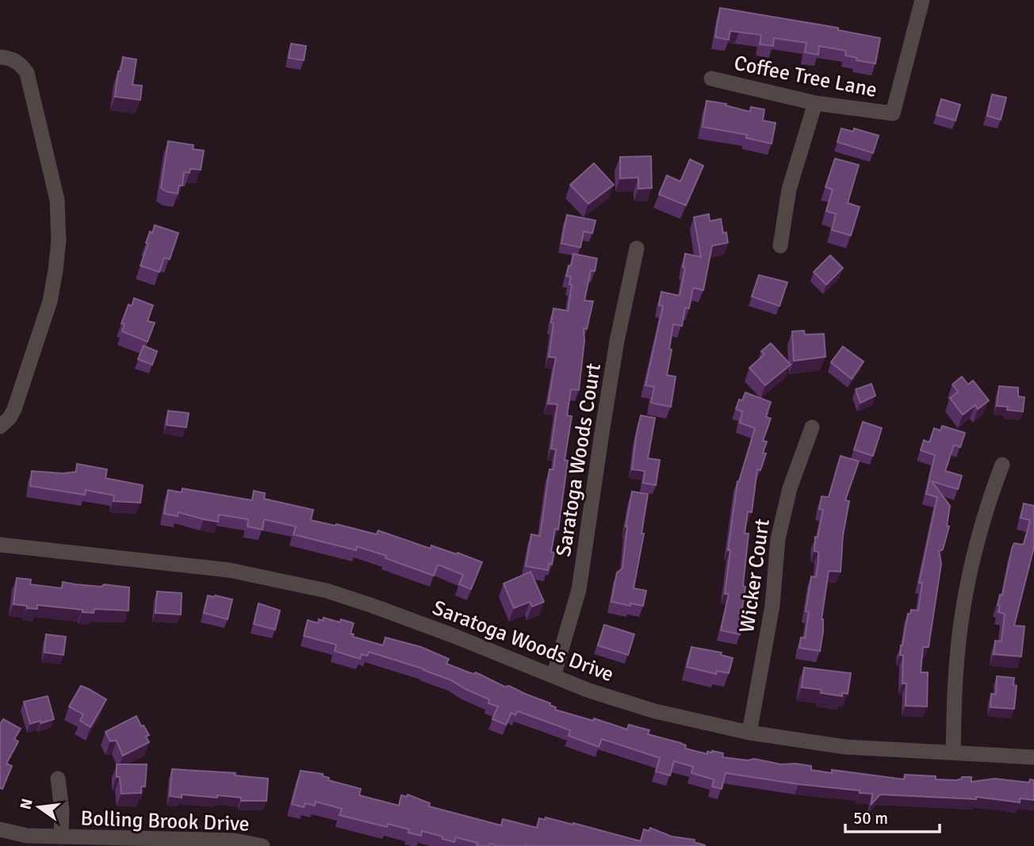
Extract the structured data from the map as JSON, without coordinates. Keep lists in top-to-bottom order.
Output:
{
  "streets": {
    "street": [
      "Coffee Tree Lane",
      "Saratoga Woods Court",
      "Wicker Court",
      "Saratoga Woods Drive",
      "Bolling Brook Drive"
    ]
  },
  "crossings": [
    ["Saratoga Woods Court", "Saratoga Woods Drive"],
    ["Wicker Court", "Saratoga Woods Drive"]
  ],
  "scale_bar": "50 m",
  "north": "left"
}
